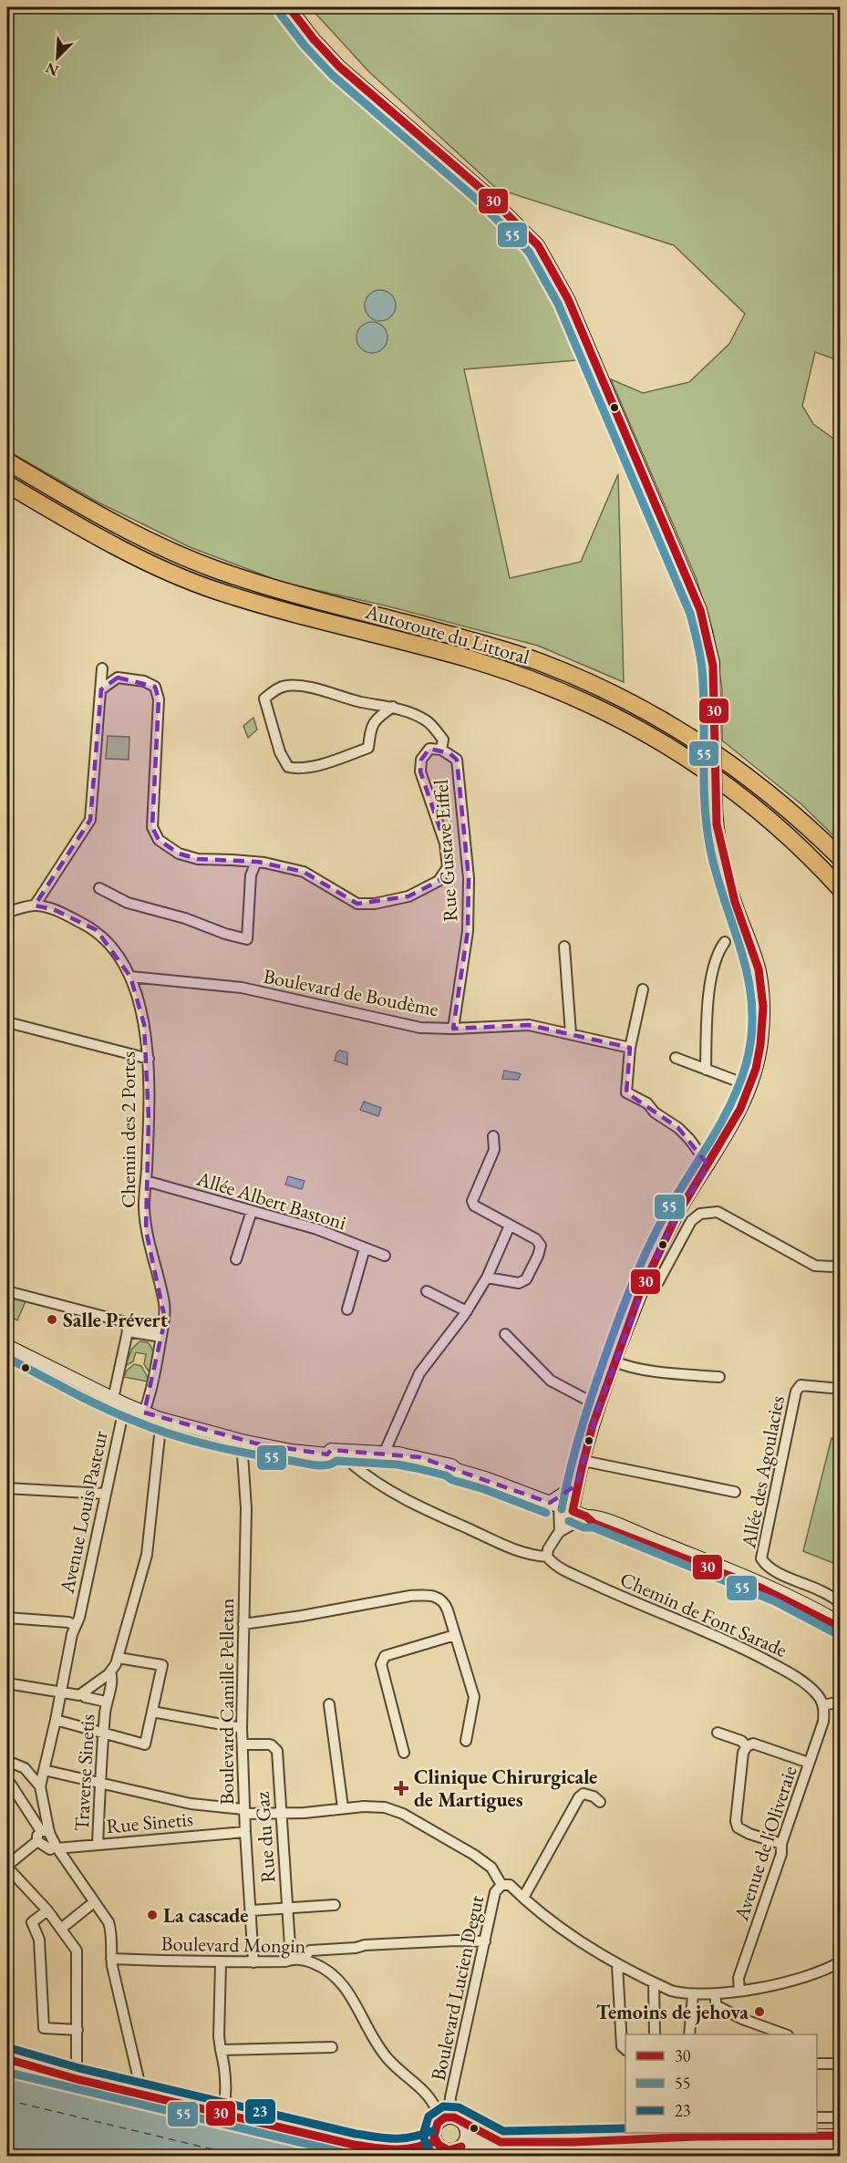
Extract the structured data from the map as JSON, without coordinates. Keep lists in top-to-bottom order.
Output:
{
  "streets": {
    "highway": ["Autoroute du Littoral"],
    "street": [
      "Rue Gustave Eiffel",
      "Boulevard de Boudème",
      "Chemin des 2 Portes",
      "Allée Albert Bastoni",
      "Allée des Agoulacies",
      "Avenue Louis Pasteur",
      "Chemin de Font Sarade",
      "Boulevard Camille Pelletan",
      "Traverse Sinetis",
      "Rue Sinetis",
      "Rue du Gaz",
      "Avenue de l'Oliveraie",
      "Boulevard Mongin",
      "Boulevard Lucien Degut"
    ]
  },
  "crossings": [
    ["Rue Gustave Eiffel", "Boulevard de Boudème"],
    ["Boulevard de Boudème", "Chemin des 2 Portes"],
    ["Chemin des 2 Portes", "Allée Albert Bastoni"],
    ["Chemin de Font Sarade", "Avenue de l'Oliveraie"],
    ["Boulevard Camille Pelletan", "Rue Sinetis"],
    ["Boulevard Camille Pelletan", "Rue du Gaz"],
    ["Boulevard Camille Pelletan", "Boulevard Mongin"],
    ["Traverse Sinetis", "Rue Sinetis"],
    ["Rue du Gaz", "Boulevard Mongin"],
    ["Boulevard Mongin", "Boulevard Lucien Degut"]
  ],
  "places": {
    "other": ["Salle Prévert", "La cascade", "Temoins de jehova"],
    "health": ["Clinique Chirurgicale de Martigues"]
  },
  "lines": ["transit line 30", "transit line 55", "transit line 23"],
  "legend": ["30", "55", "23"],
  "north": "bottom left"
}
